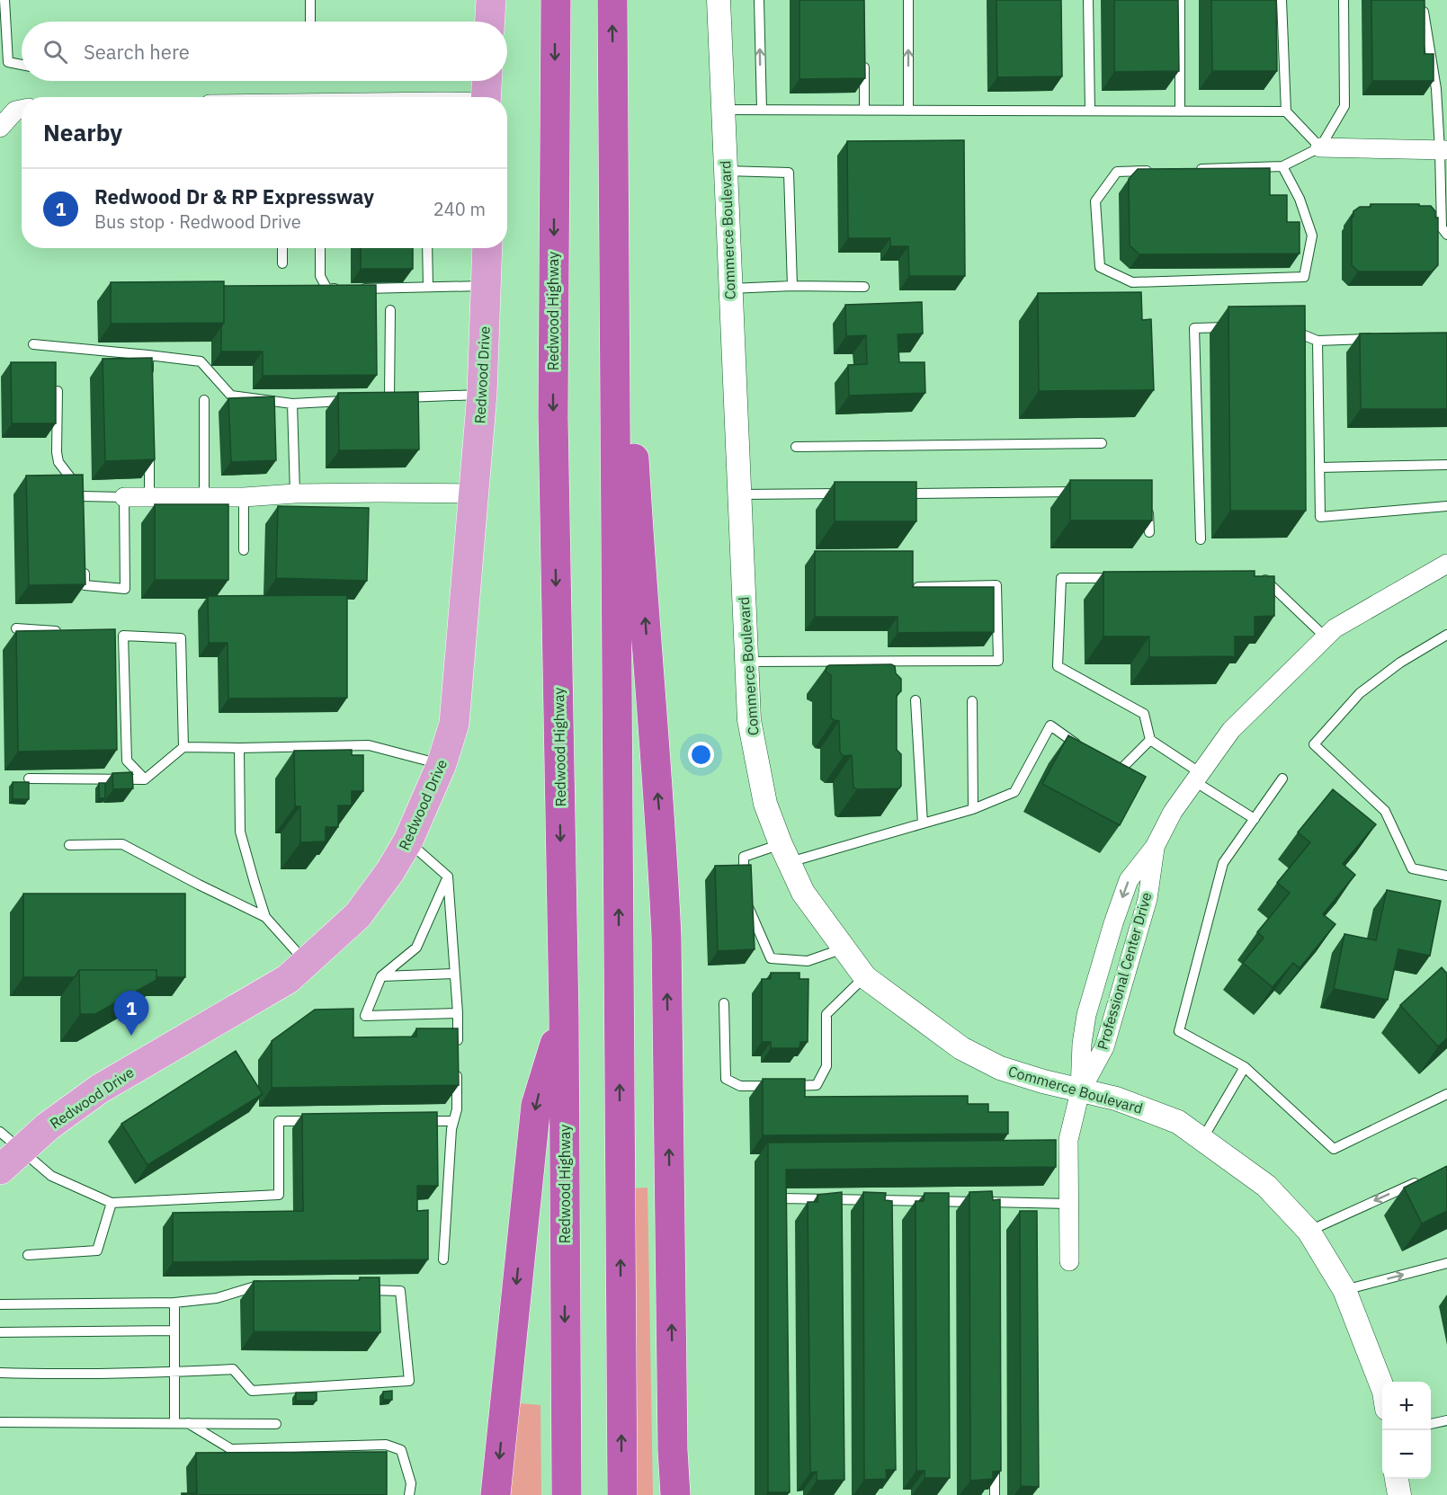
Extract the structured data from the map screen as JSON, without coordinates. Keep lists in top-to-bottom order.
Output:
{
  "streets": {
    "highway": ["Redwood Highway"],
    "main road": ["Redwood Drive"],
    "street": ["Commerce Boulevard", "Professional Center Drive"]
  },
  "crossings": [
    ["Commerce Boulevard", "Professional Center Drive"]
  ],
  "page": {
    "search": "Search here",
    "heading": "Nearby",
    "list": [
      {
        "mark": "1",
        "name": "Redwood Dr & RP Expressway",
        "note": "Bus stop · Redwood Drive",
        "value": "240 m"
      }
    ],
    "pins": "1",
    "map_buttons": ["+", "−"]
  }
}
